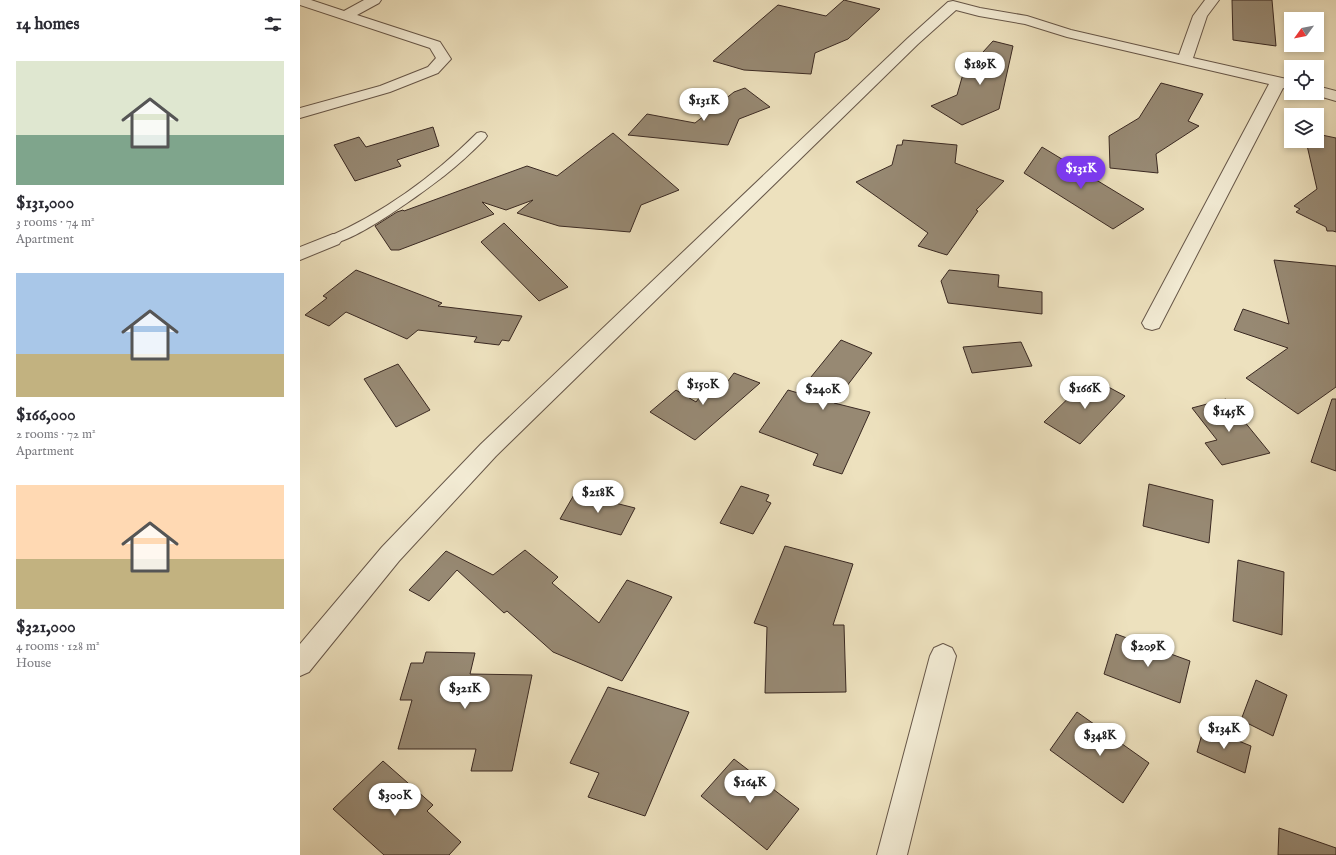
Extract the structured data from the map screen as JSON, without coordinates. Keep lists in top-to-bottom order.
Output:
{
  "north": "bottom left",
  "page": {
    "heading": "14 homes",
    "list": [
      {
        "name": "$131,000",
        "note": "3 rooms · 74 m² · Apartment"
      },
      {
        "name": "$166,000",
        "note": "2 rooms · 72 m² · Apartment"
      },
      {
        "name": "$321,000",
        "note": "4 rooms · 128 m² · House"
      }
    ],
    "price": [
      "$189K",
      "$131K",
      "$131K",
      "$150K",
      "$166K",
      "$240K",
      "$145K",
      "$218K",
      "$209K",
      "$321K",
      "$134K",
      "$348K",
      "$164K",
      "$300K"
    ]
  }
}
